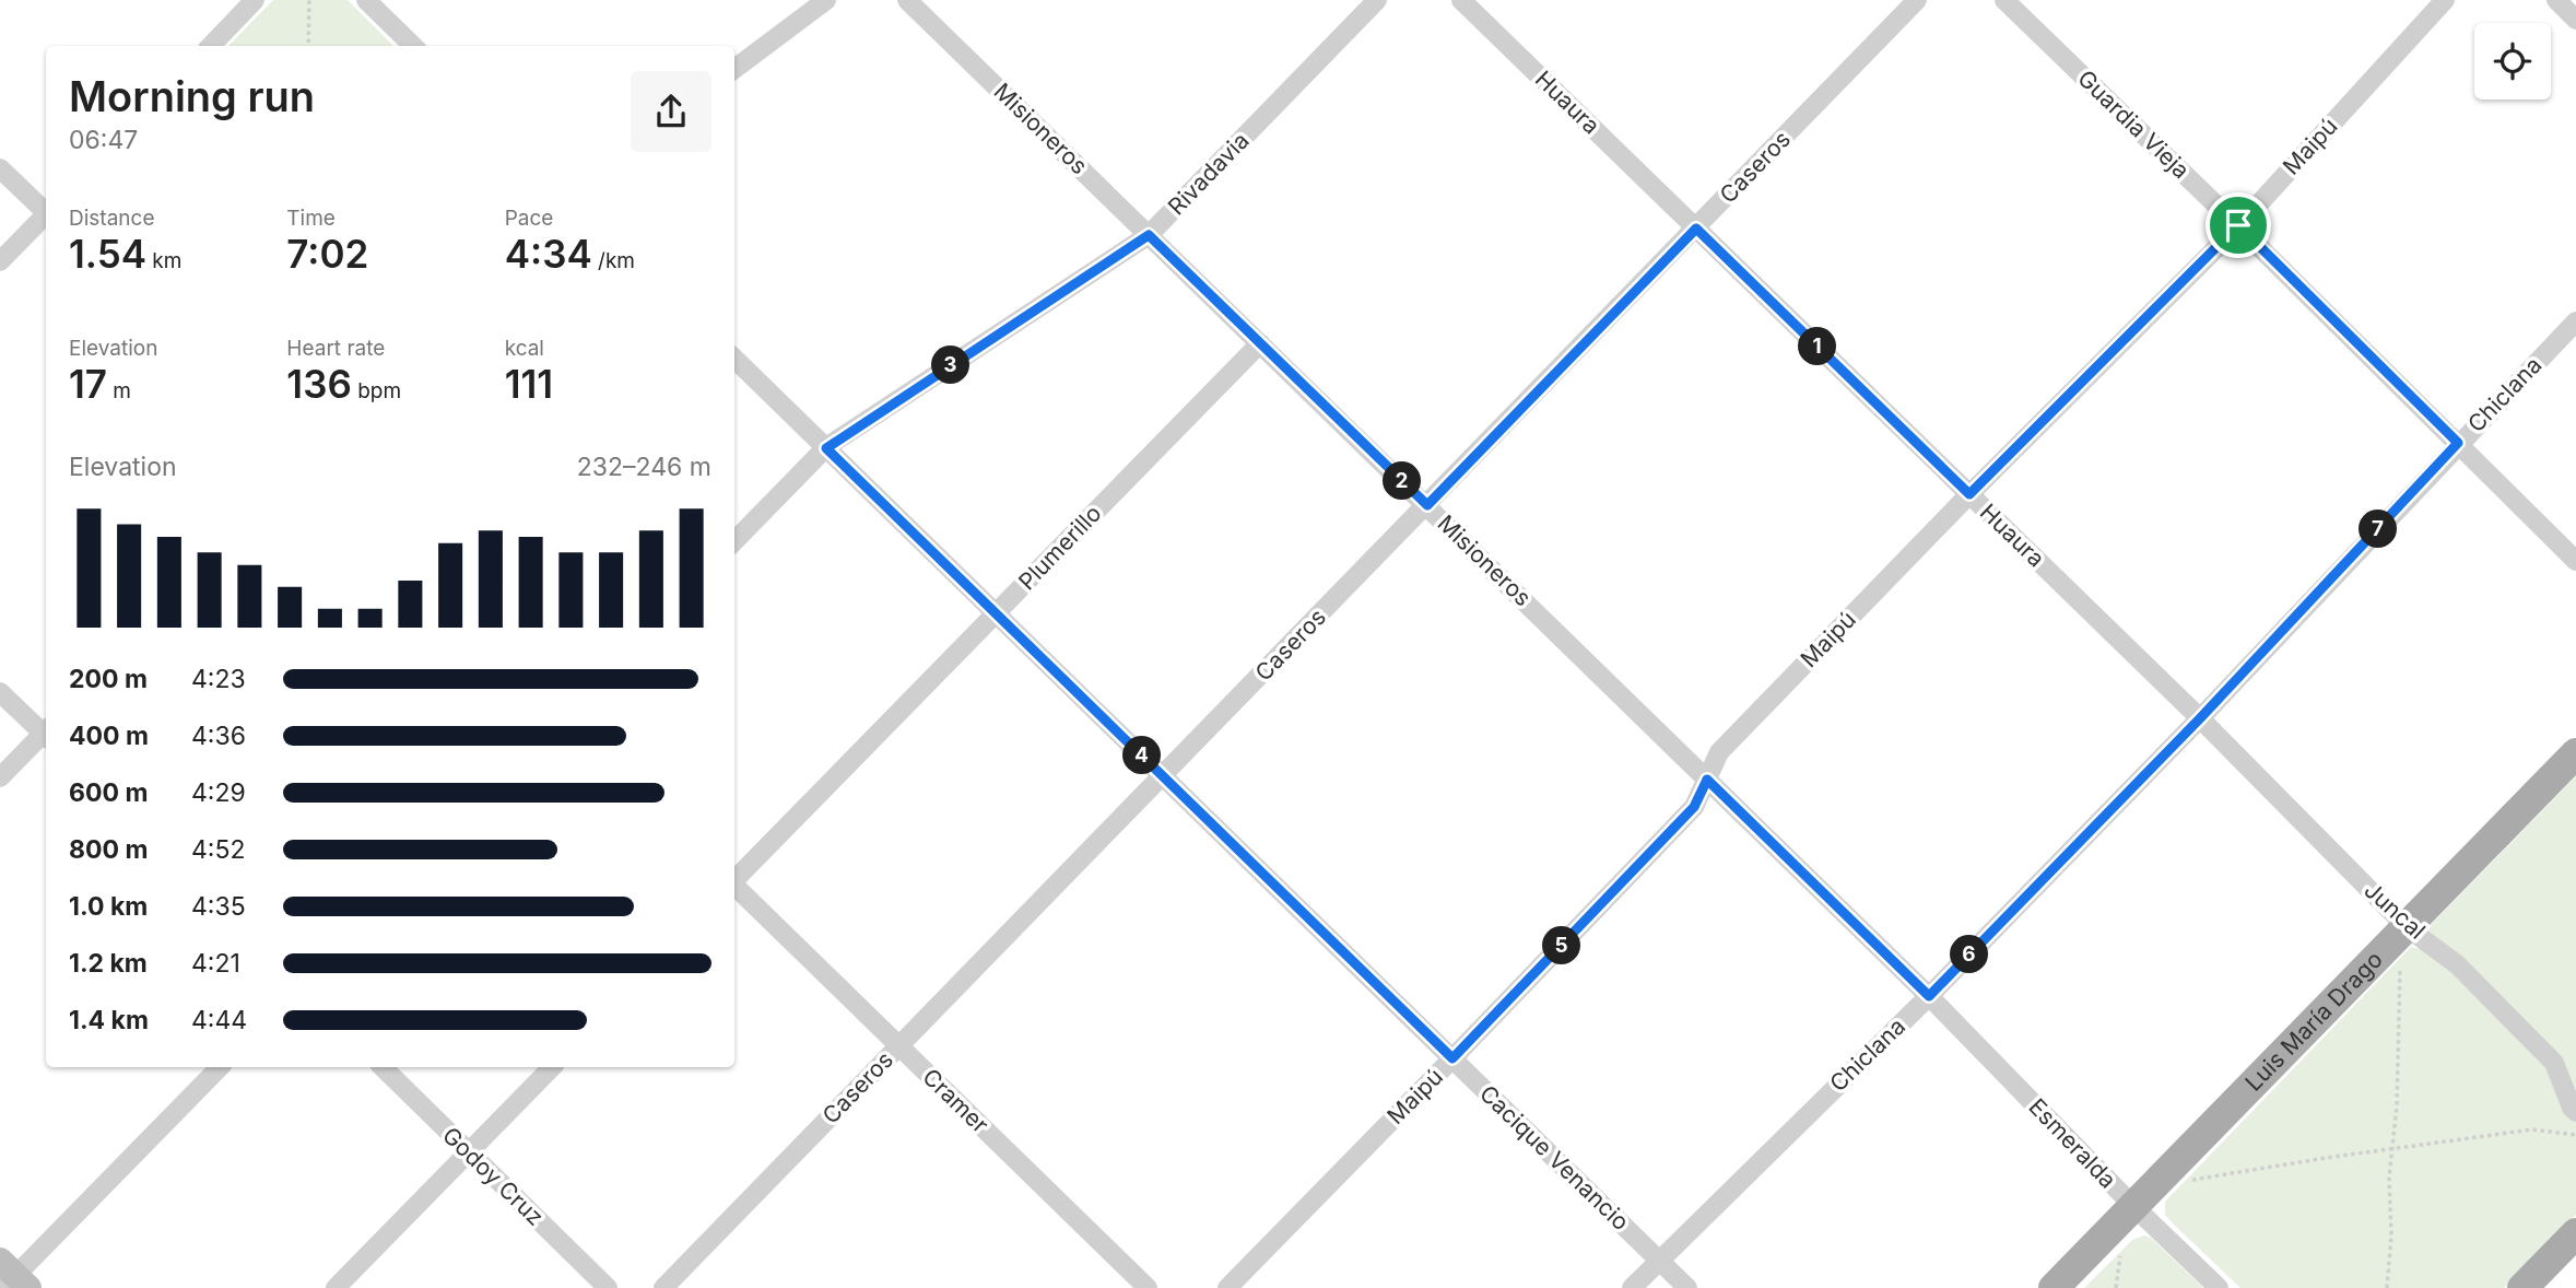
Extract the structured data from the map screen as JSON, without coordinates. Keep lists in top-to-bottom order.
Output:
{
  "streets": {
    "main road": ["Luis María Drago"],
    "street": [
      "Huaura",
      "Guardia Vieja",
      "Misioneros",
      "Maipú",
      "Caseros",
      "Rivadavia",
      "Chiclana",
      "Plumerillo",
      "Juncal",
      "Cramer",
      "Esmeralda",
      "Cacique Venancio",
      "Godoy Cruz"
    ]
  },
  "crossings": [
    ["Huaura", "Maipú"],
    ["Huaura", "Caseros"],
    ["Huaura", "Chiclana"],
    ["Huaura", "Juncal"],
    ["Guardia Vieja", "Maipú"],
    ["Guardia Vieja", "Chiclana"],
    ["Misioneros", "Maipú"],
    ["Misioneros", "Caseros"],
    ["Misioneros", "Rivadavia"],
    ["Misioneros", "Chiclana"],
    ["Misioneros", "Plumerillo"],
    ["Misioneros", "Esmeralda"],
    ["Maipú", "Cacique Venancio"],
    ["Caseros", "Cramer"],
    ["Caseros", "Cacique Venancio"],
    ["Rivadavia", "Cacique Venancio"],
    ["Chiclana", "Juncal"],
    ["Chiclana", "Esmeralda"],
    ["Chiclana", "Cacique Venancio"],
    ["Plumerillo", "Cacique Venancio"],
    ["Juncal", "Luis María Drago"],
    ["Luis María Drago", "Esmeralda"]
  ],
  "page": {
    "heading": ["Morning run", "06:47"],
    "stats": [
      ["Distance", "1.54 km"],
      ["Time", "7:02"],
      ["Pace", "4:34 /km"],
      ["Elevation", "17 m"],
      ["Heart rate", "136 bpm"],
      ["kcal", "111"]
    ],
    "pins": [
      "1",
      "3",
      "2",
      "7",
      "4",
      "5",
      "6"
    ],
    "chart": ["Elevation", "232–246 m"],
    "list": [
      {
        "name": "200 m",
        "note": "4:23"
      },
      {
        "name": "400 m",
        "note": "4:36"
      },
      {
        "name": "600 m",
        "note": "4:29"
      },
      {
        "name": "800 m",
        "note": "4:52"
      },
      {
        "name": "1.0 km",
        "note": "4:35"
      },
      {
        "name": "1.2 km",
        "note": "4:21"
      },
      {
        "name": "1.4 km",
        "note": "4:44"
      }
    ]
  }
}
